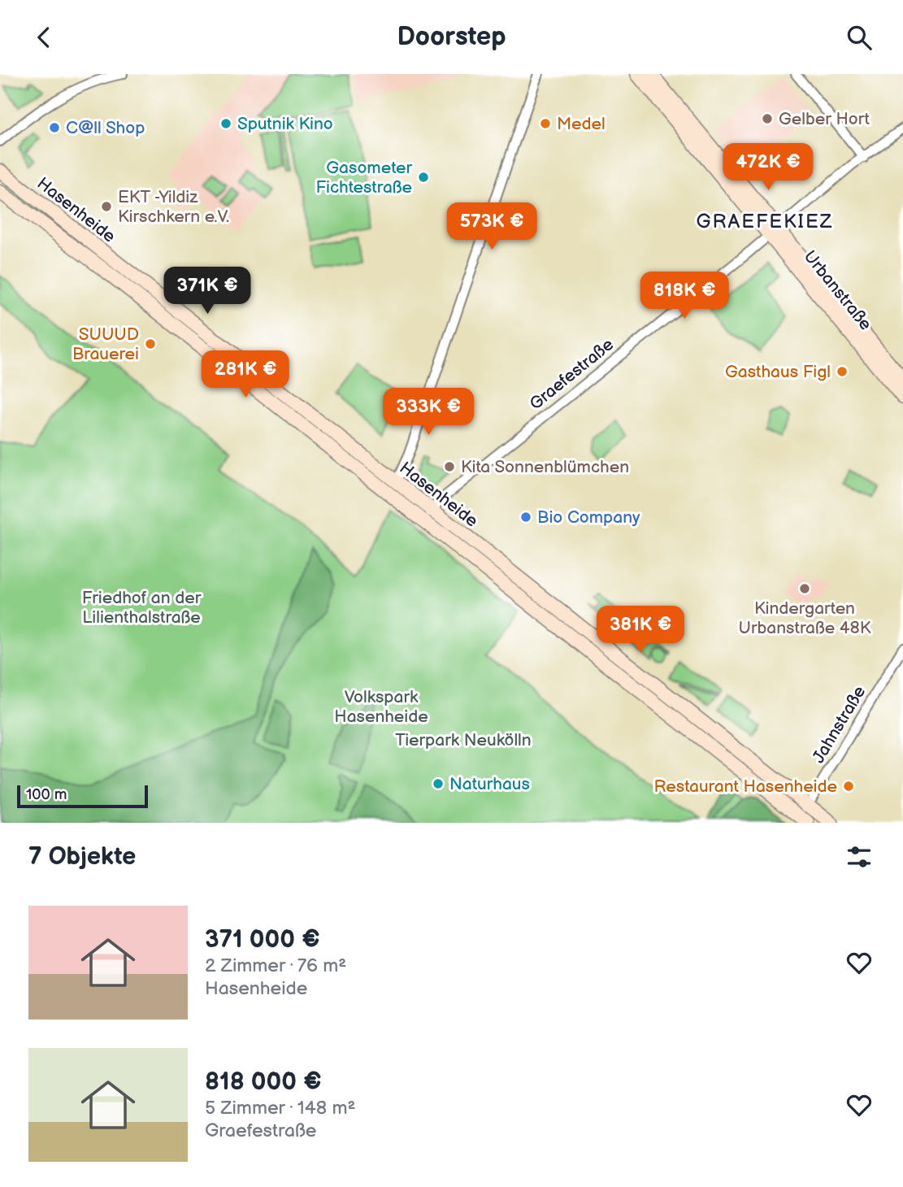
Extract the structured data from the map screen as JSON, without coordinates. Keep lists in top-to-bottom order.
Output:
{
  "streets": {
    "main road": ["Hasenheide", "Urbanstraße"],
    "street": ["Graefestraße", "Jahnstraße"]
  },
  "crossings": [
    ["Hasenheide", "Graefestraße"],
    ["Hasenheide", "Jahnstraße"],
    ["Urbanstraße", "Graefestraße"]
  ],
  "districts": ["GRAEFEKIEZ"],
  "parks": ["Friedhof an der Lilienthalstraße", "Volkspark Hasenheide", "Tierpark Neukölln"],
  "places": [
    "Gelber Hort",
    "Sputnik Kino",
    "Medel",
    "C@ll Shop",
    "Gasometer Fichtestraße",
    "EKT -Yildiz Kirschkern e.V.",
    "SUUUD Brauerei",
    "Gasthaus Figl",
    "Kita Sonnenblümchen",
    "Bio Company",
    "Kindergarten Urbanstraße 48K",
    "Naturhaus",
    "Restaurant Hasenheide"
  ],
  "scale_bar": "100 m",
  "page": {
    "header": "Doorstep",
    "price": [
      "472K €",
      "573K €",
      "371K €",
      "818K €",
      "281K €",
      "333K €",
      "381K €"
    ],
    "scale": "100 m",
    "heading": "7 Objekte",
    "list": [
      {
        "name": "371 000 €",
        "note": "2 Zimmer · 76 m² · Hasenheide"
      },
      {
        "name": "818 000 €",
        "note": "5 Zimmer · 148 m² · Graefestraße"
      }
    ]
  }
}
